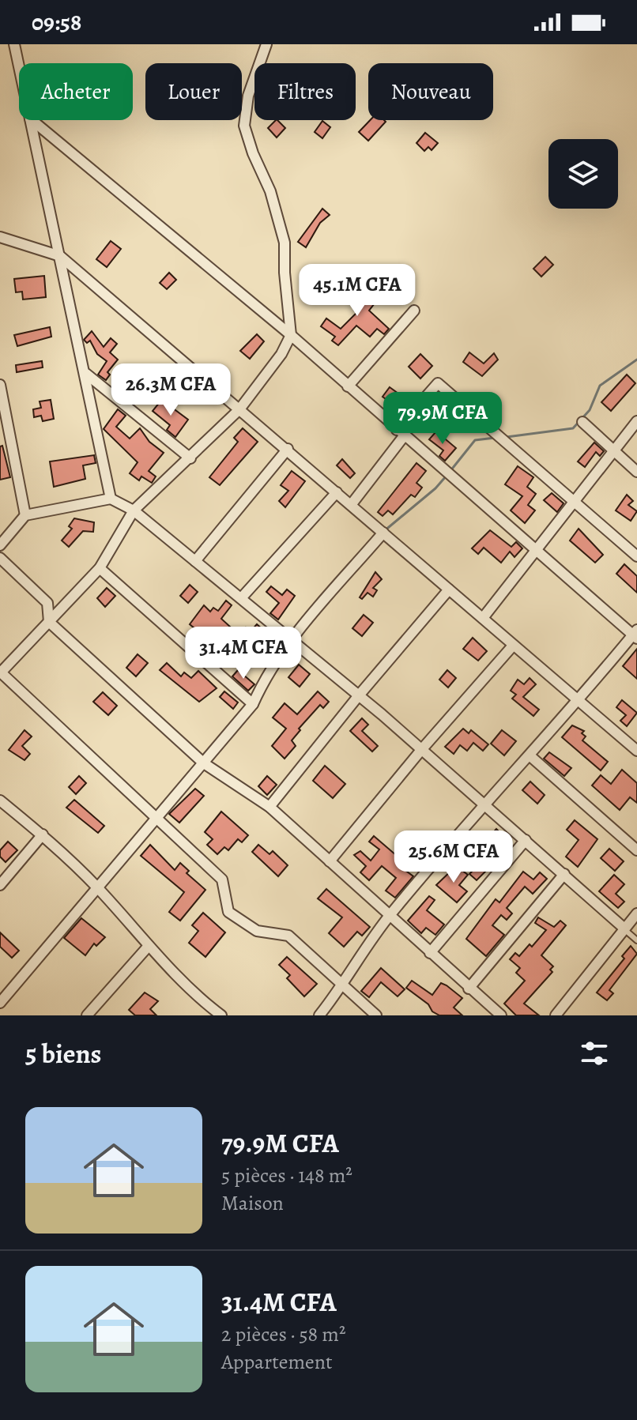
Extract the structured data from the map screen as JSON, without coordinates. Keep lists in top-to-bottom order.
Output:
{
  "page": {
    "status": "09:58",
    "chip": [
      "Acheter",
      "Louer",
      "Filtres",
      "Nouveau"
    ],
    "price": [
      "45.1M CFA",
      "26.3M CFA",
      "79.9M CFA",
      "31.4M CFA",
      "25.6M CFA"
    ],
    "heading": "5 biens",
    "list": [
      {
        "name": "79.9M CFA",
        "note": "5 pièces · 148 m² · Maison"
      },
      {
        "name": "31.4M CFA",
        "note": "2 pièces · 58 m² · Appartement"
      }
    ]
  }
}
